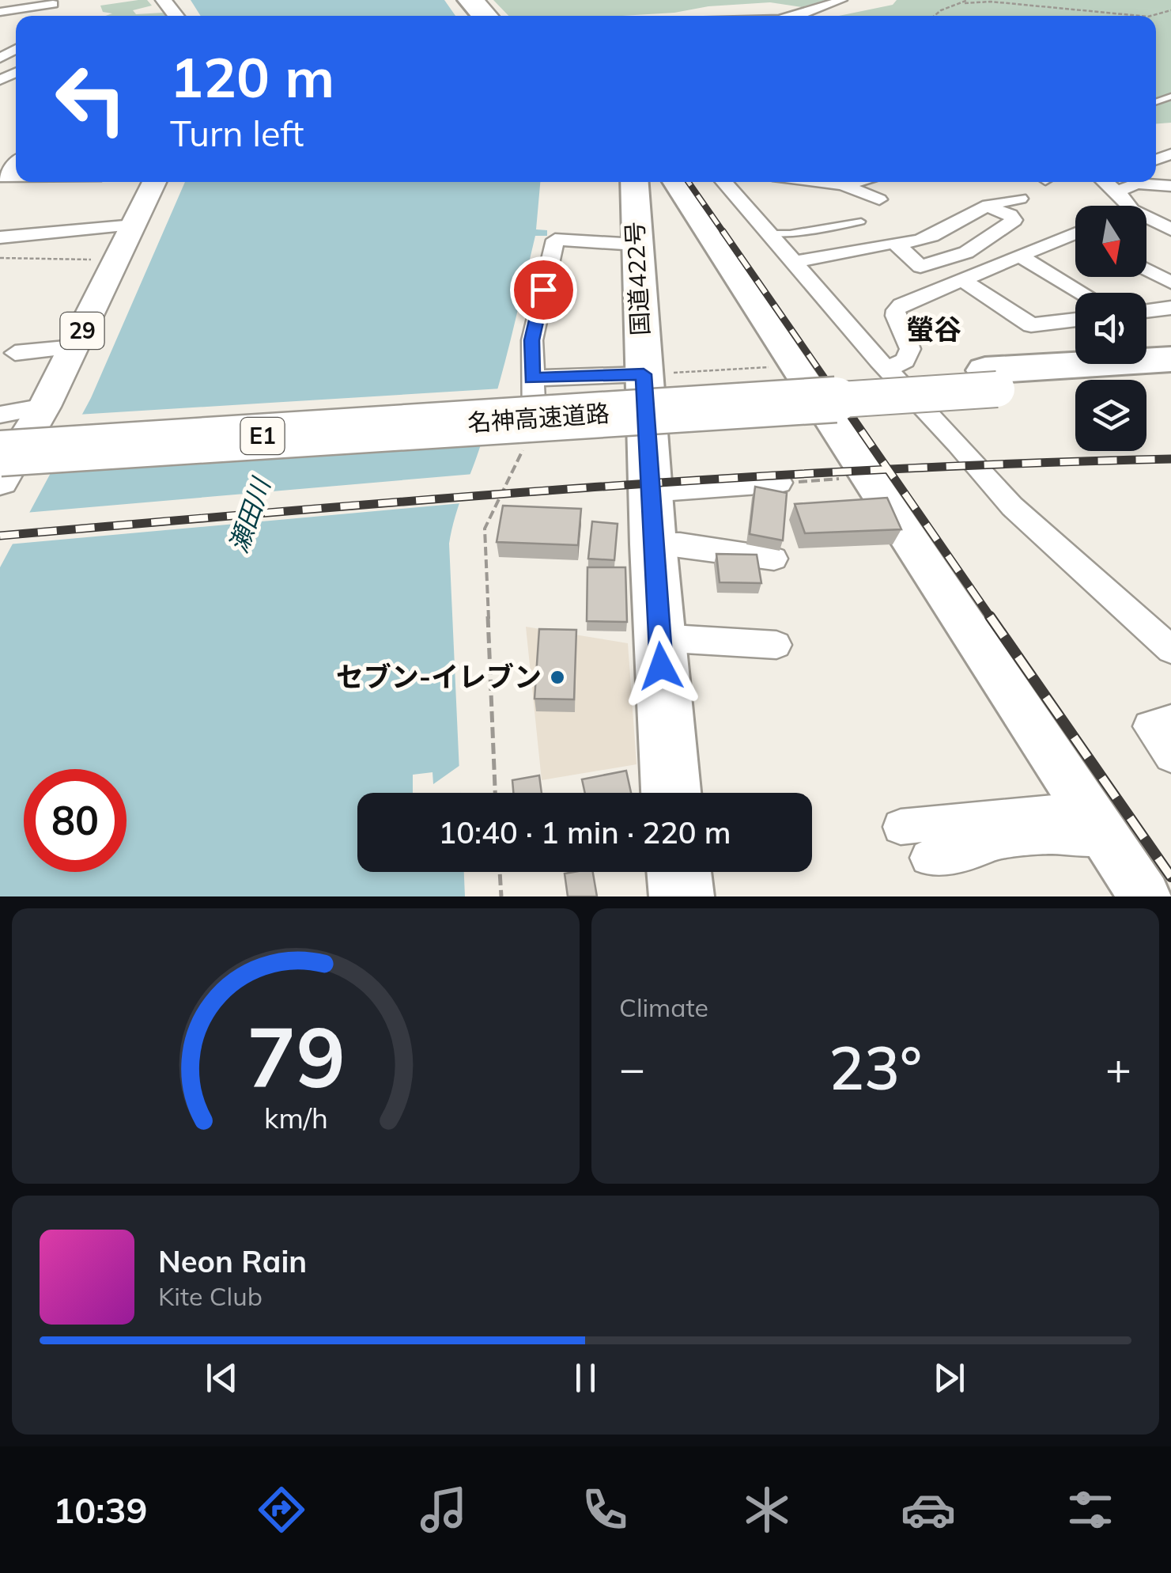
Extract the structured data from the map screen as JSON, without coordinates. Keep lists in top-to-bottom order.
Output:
{
  "streets": {
    "highway": ["国道422号", "名神高速道路", "E1"],
    "main road": ["29"]
  },
  "crossings": [
    ["29", "名神高速道路"]
  ],
  "districts": ["螢谷"],
  "water": ["瀬田川"],
  "places": ["セブン-イレブン"],
  "north": "bottom",
  "page": {
    "turn": ["120 m", "Turn left"],
    "limit": "80",
    "trip": "10:40 · 1 min · 220 m",
    "tile": "Climate",
    "heat": ["−", "23°", "+"],
    "song": ["Neon Rain", "Kite Club"],
    "tabs": "10:39",
    "gauge": ["79", "km/h"]
  }
}
